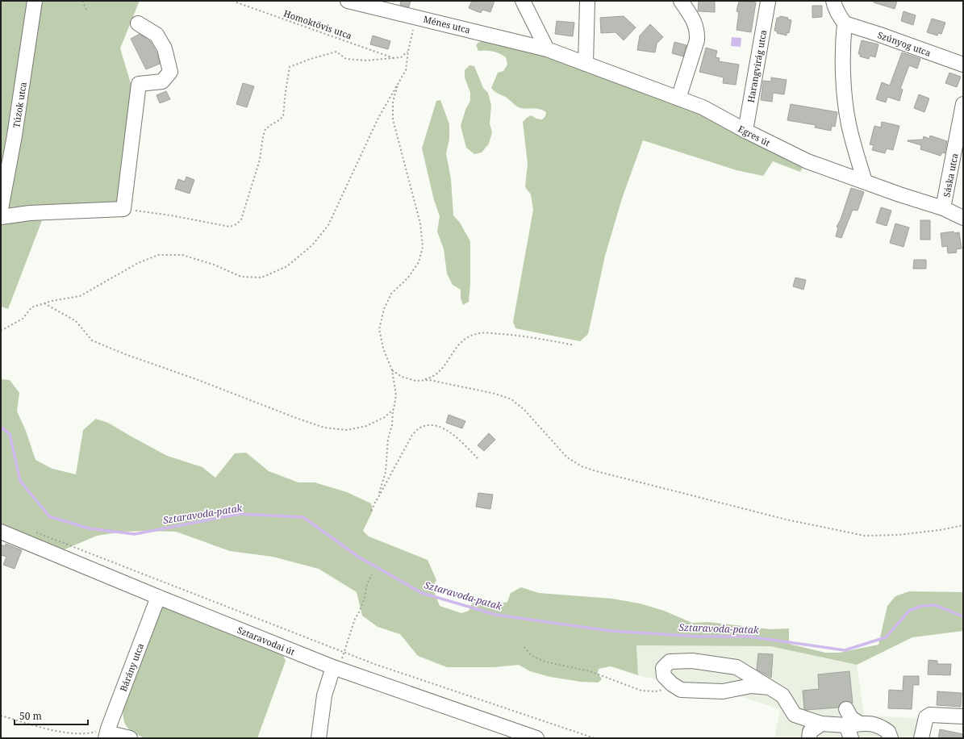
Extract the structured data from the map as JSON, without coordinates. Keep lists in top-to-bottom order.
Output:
{
  "streets": {
    "street": [
      "Ménes utca",
      "Szúnyog utca",
      "Harangvirág utca",
      "Túzok utca",
      "Egres út",
      "Sáska utca",
      "Sztaravodai út",
      "Bárány utca"
    ],
    "path": ["Homoktövis utca"]
  },
  "crossings": [
    ["Ménes utca", "Egres út"],
    ["Harangvirág utca", "Egres út"],
    ["Egres út", "Sáska utca"],
    ["Sztaravodai út", "Bárány utca"]
  ],
  "water": ["Sztaravoda-patak"],
  "scale_bar": "50 m"
}
